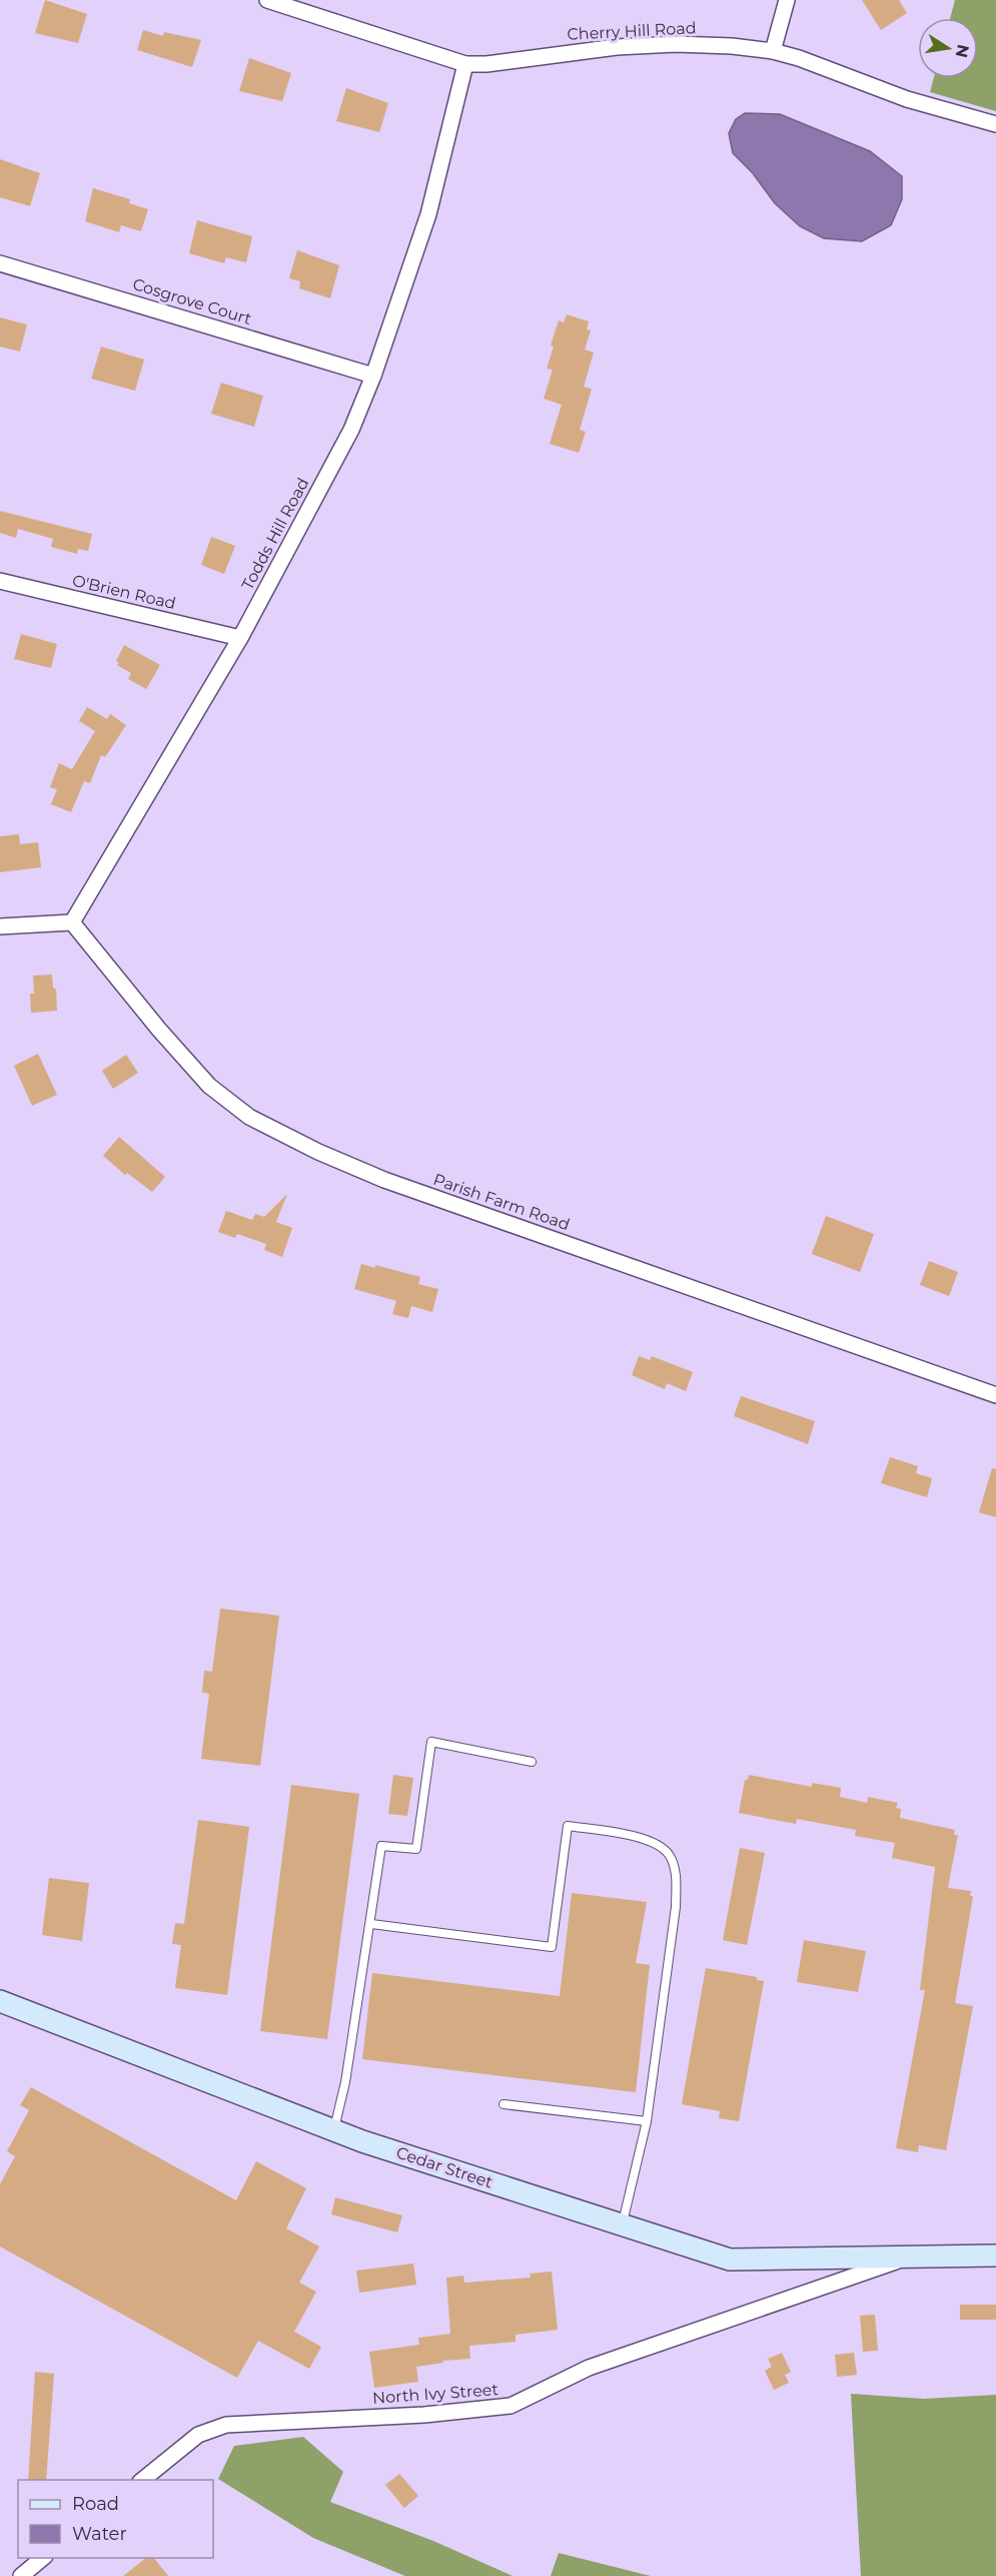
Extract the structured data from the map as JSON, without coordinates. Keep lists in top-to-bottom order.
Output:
{
  "streets": {
    "main road": ["Cedar Street"],
    "street": [
      "Cherry Hill Road",
      "Cosgrove Court",
      "Todds Hill Road",
      "O'Brien Road",
      "Parish Farm Road",
      "North Ivy Street"
    ]
  },
  "crossings": [
    ["Cherry Hill Road", "Todds Hill Road"],
    ["Cosgrove Court", "Todds Hill Road"],
    ["Todds Hill Road", "O'Brien Road"],
    ["Todds Hill Road", "Parish Farm Road"],
    ["Cedar Street", "North Ivy Street"]
  ],
  "legend": ["Road", "Water"],
  "north": "right"
}
